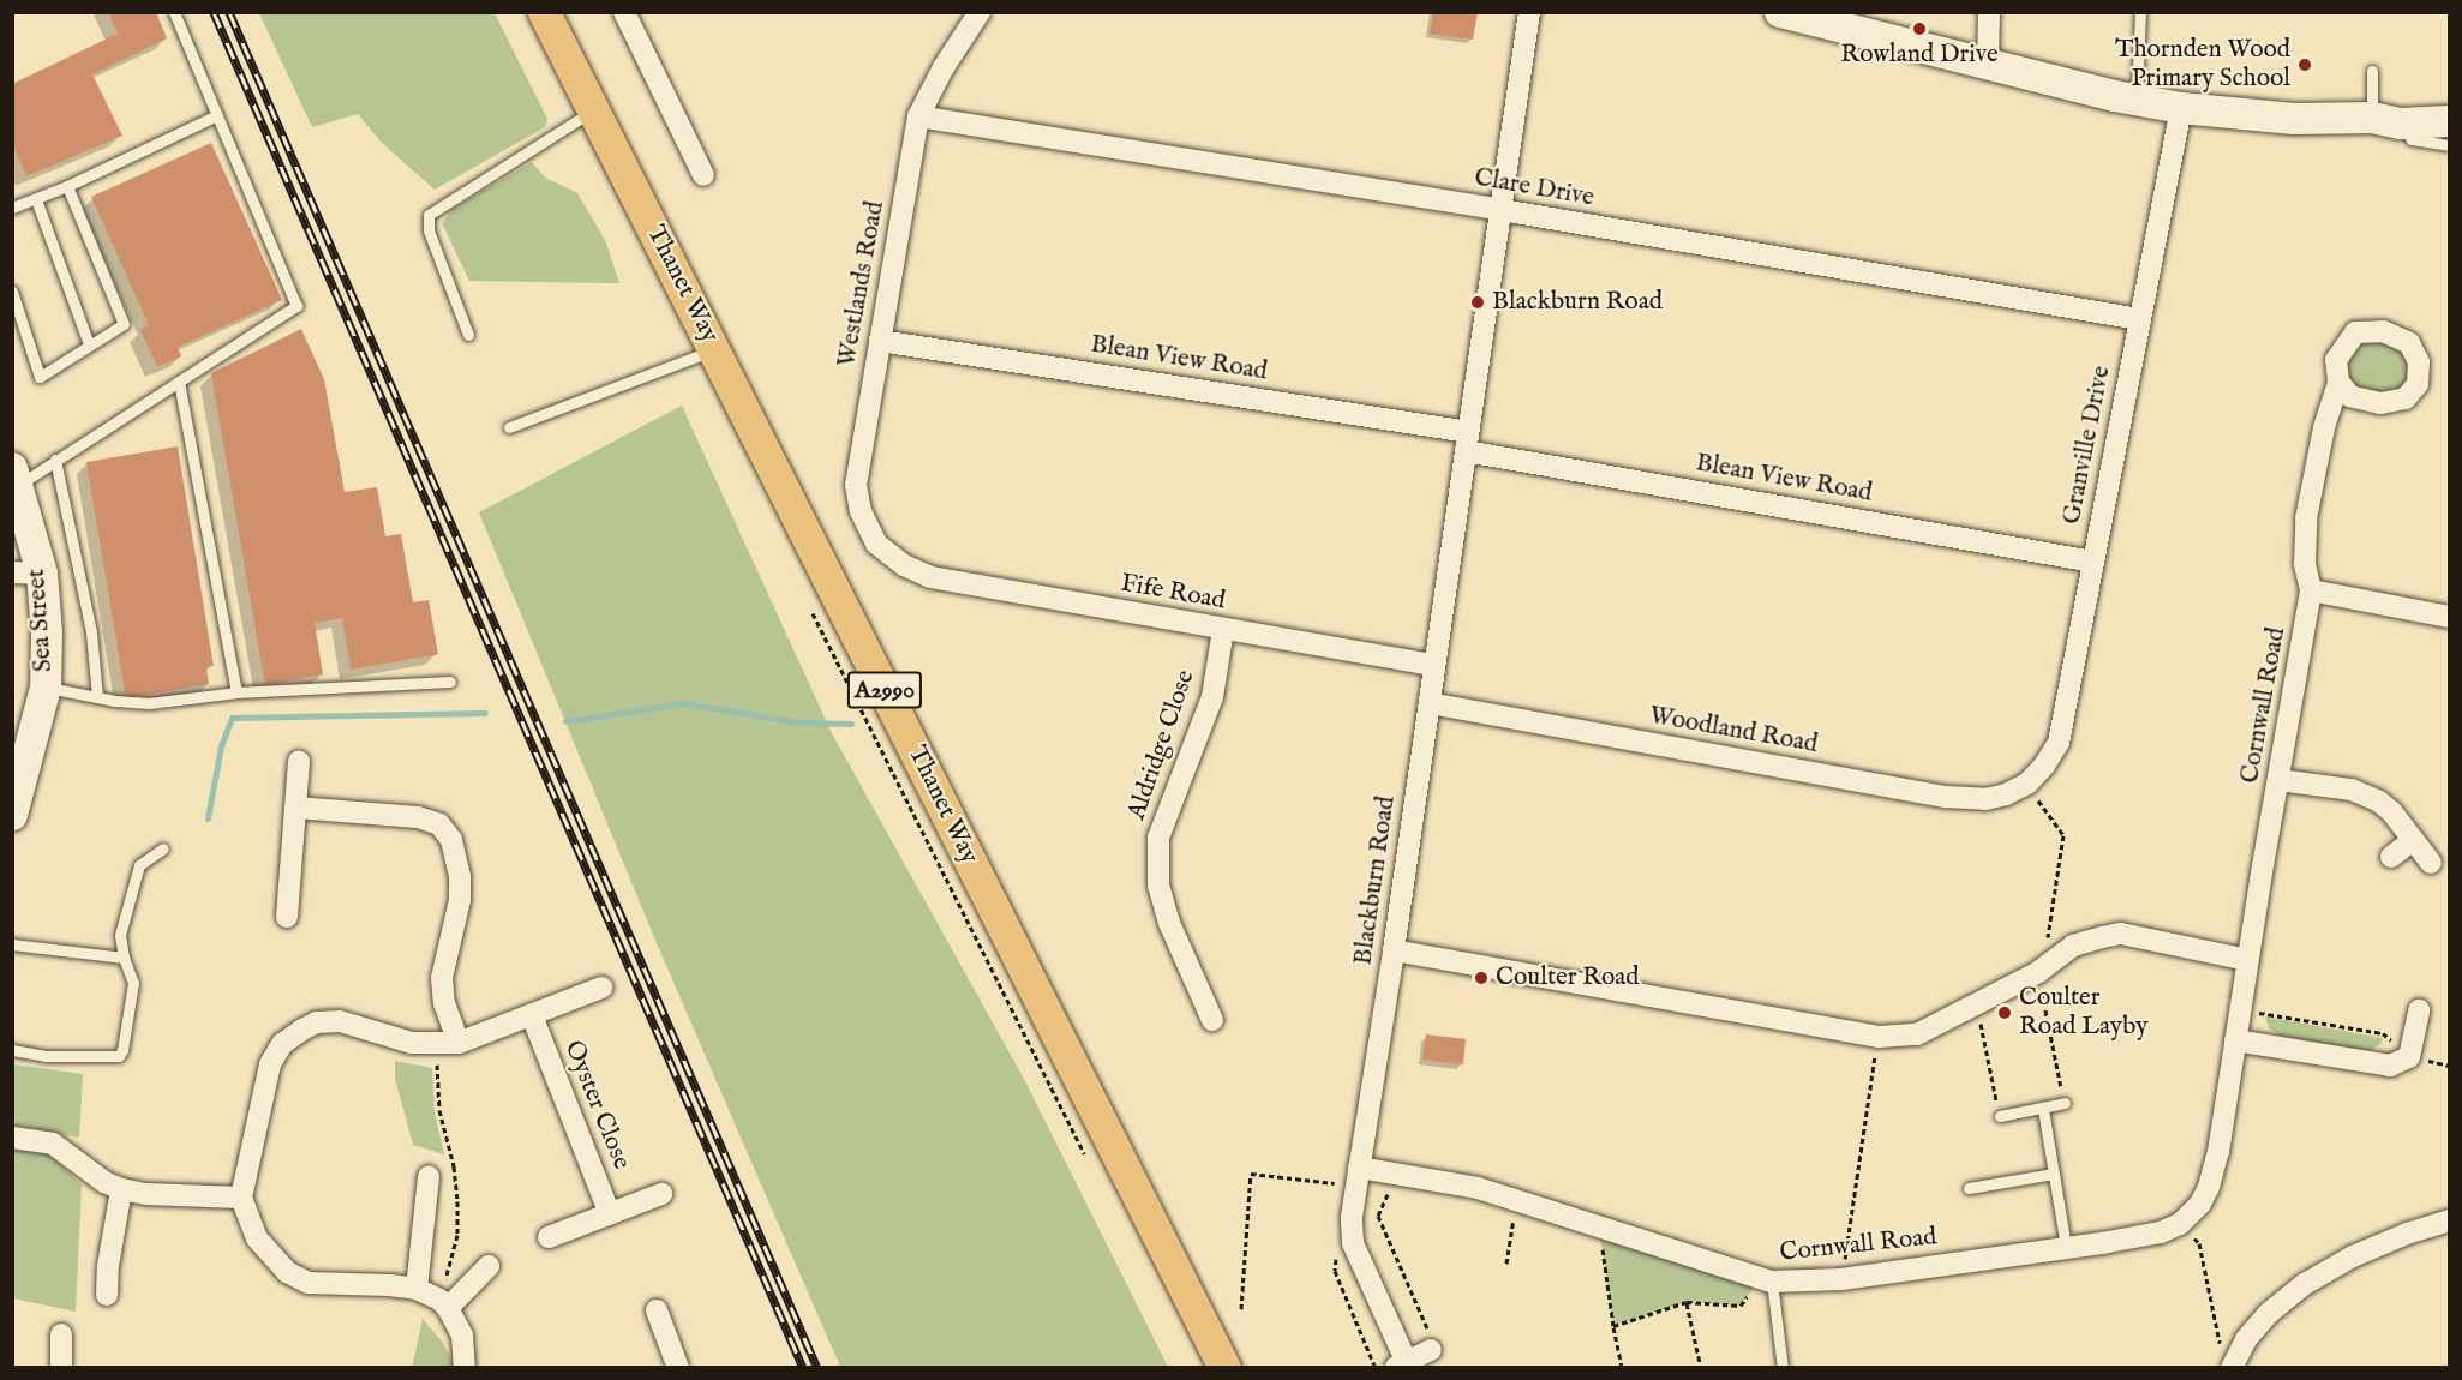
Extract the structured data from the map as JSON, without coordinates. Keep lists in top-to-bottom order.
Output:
{
  "streets": {
    "main road": ["Thanet Way", "A2990"],
    "street": [
      "Clare Drive",
      "Westlands Road",
      "Blean View Road",
      "Granville Drive",
      "Fife Road",
      "Sea Street",
      "Cornwall Road",
      "Woodland Road",
      "Aldridge Close",
      "Blackburn Road",
      "Oyster Close"
    ]
  },
  "crossings": [
    ["Clare Drive", "Westlands Road"],
    ["Clare Drive", "Granville Drive"],
    ["Clare Drive", "Blackburn Road"],
    ["Westlands Road", "Blean View Road"],
    ["Westlands Road", "Fife Road"],
    ["Blean View Road", "Granville Drive"],
    ["Blean View Road", "Blackburn Road"],
    ["Granville Drive", "Woodland Road"],
    ["Fife Road", "Aldridge Close"],
    ["Fife Road", "Blackburn Road"],
    ["Cornwall Road", "Blackburn Road"],
    ["Woodland Road", "Blackburn Road"]
  ],
  "places": [
    "Rowland Drive",
    "Thornden Wood Primary School",
    "Blackburn Road",
    "Coulter Road",
    "Coulter Road Layby"
  ]
}
